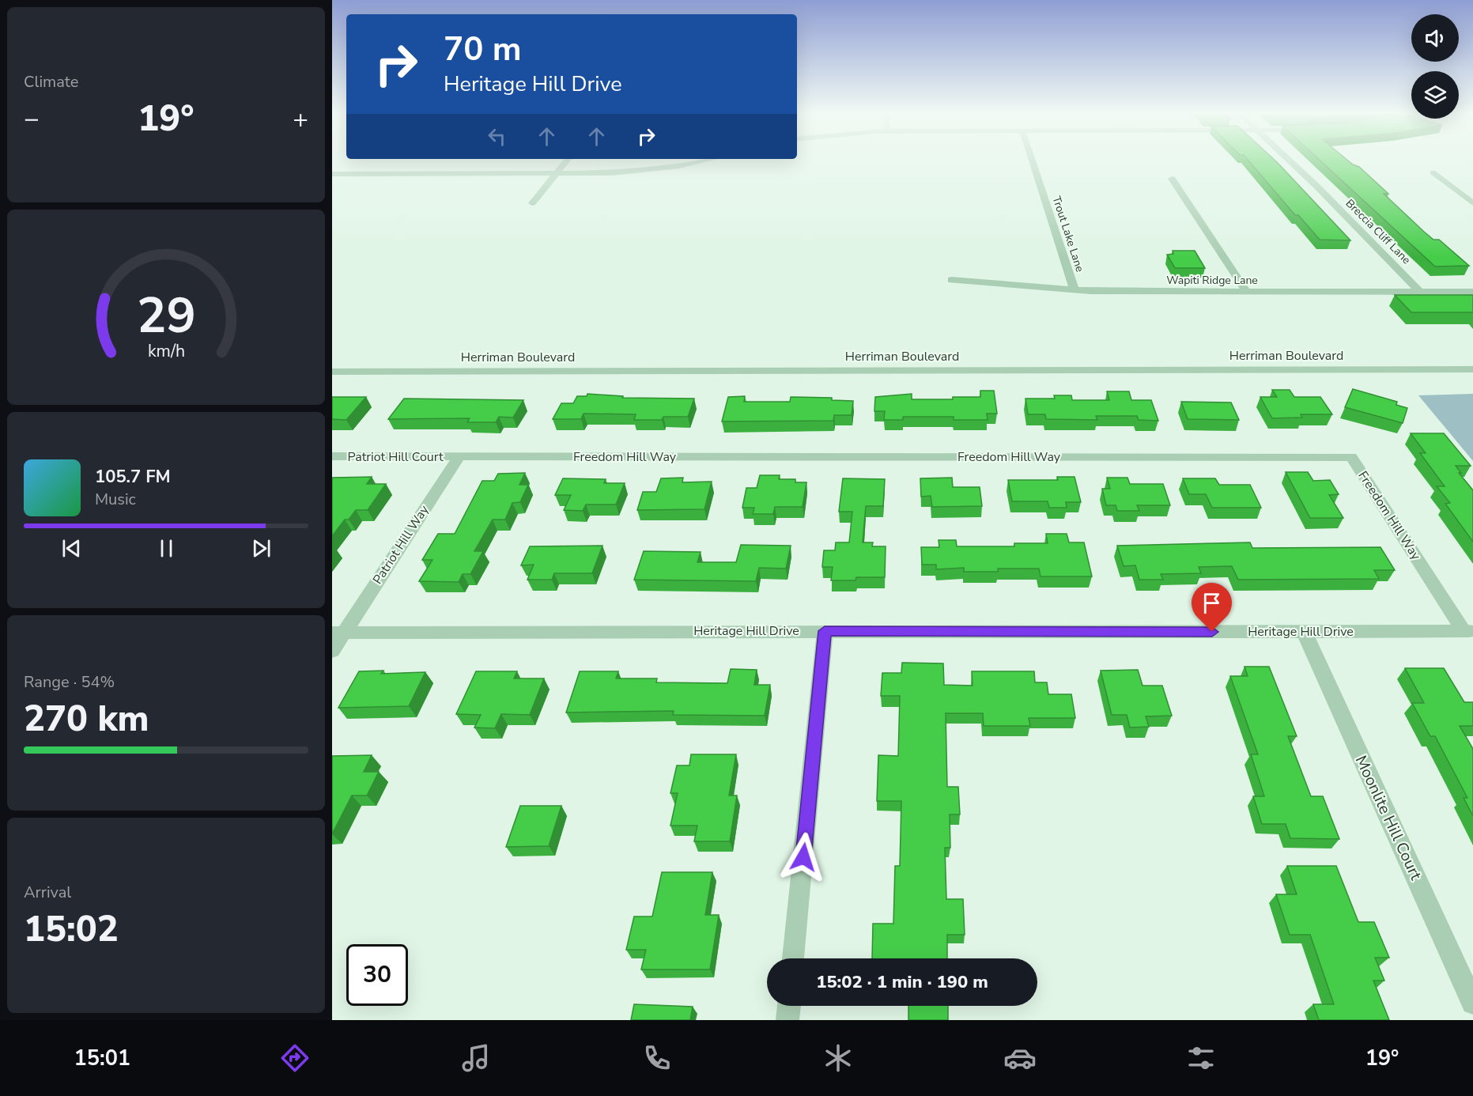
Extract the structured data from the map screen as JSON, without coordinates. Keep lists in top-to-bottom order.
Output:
{
  "streets": {
    "street": [
      "Breccia Cliff Lane",
      "Trout Lake Lane",
      "Wapiti Ridge Lane",
      "Herriman Boulevard",
      "Patriot Hill Court",
      "Freedom Hill Way",
      "Patriot Hill Way",
      "Heritage Hill Drive",
      "Moonlite Hill Court"
    ]
  },
  "crossings": [
    ["Breccia Cliff Lane", "Wapiti Ridge Lane"],
    ["Trout Lake Lane", "Wapiti Ridge Lane"],
    ["Patriot Hill Court", "Freedom Hill Way"],
    ["Patriot Hill Court", "Patriot Hill Way"],
    ["Freedom Hill Way", "Patriot Hill Way"],
    ["Freedom Hill Way", "Heritage Hill Drive"],
    ["Patriot Hill Way", "Heritage Hill Drive"],
    ["Heritage Hill Drive", "Moonlite Hill Court"]
  ],
  "page": {
    "tile": [
      "Climate",
      ["Range · 54%", "270 km"],
      ["Arrival", "15:02"]
    ],
    "turn": ["70 m", "Heritage Hill Drive"],
    "heat": ["−", "19°", "+"],
    "song": ["105.7 FM", "Music"],
    "limit": "30",
    "trip": "15:02 · 1 min · 190 m",
    "tabs": ["15:01", "19°"],
    "gauge": ["29", "km/h"]
  }
}
